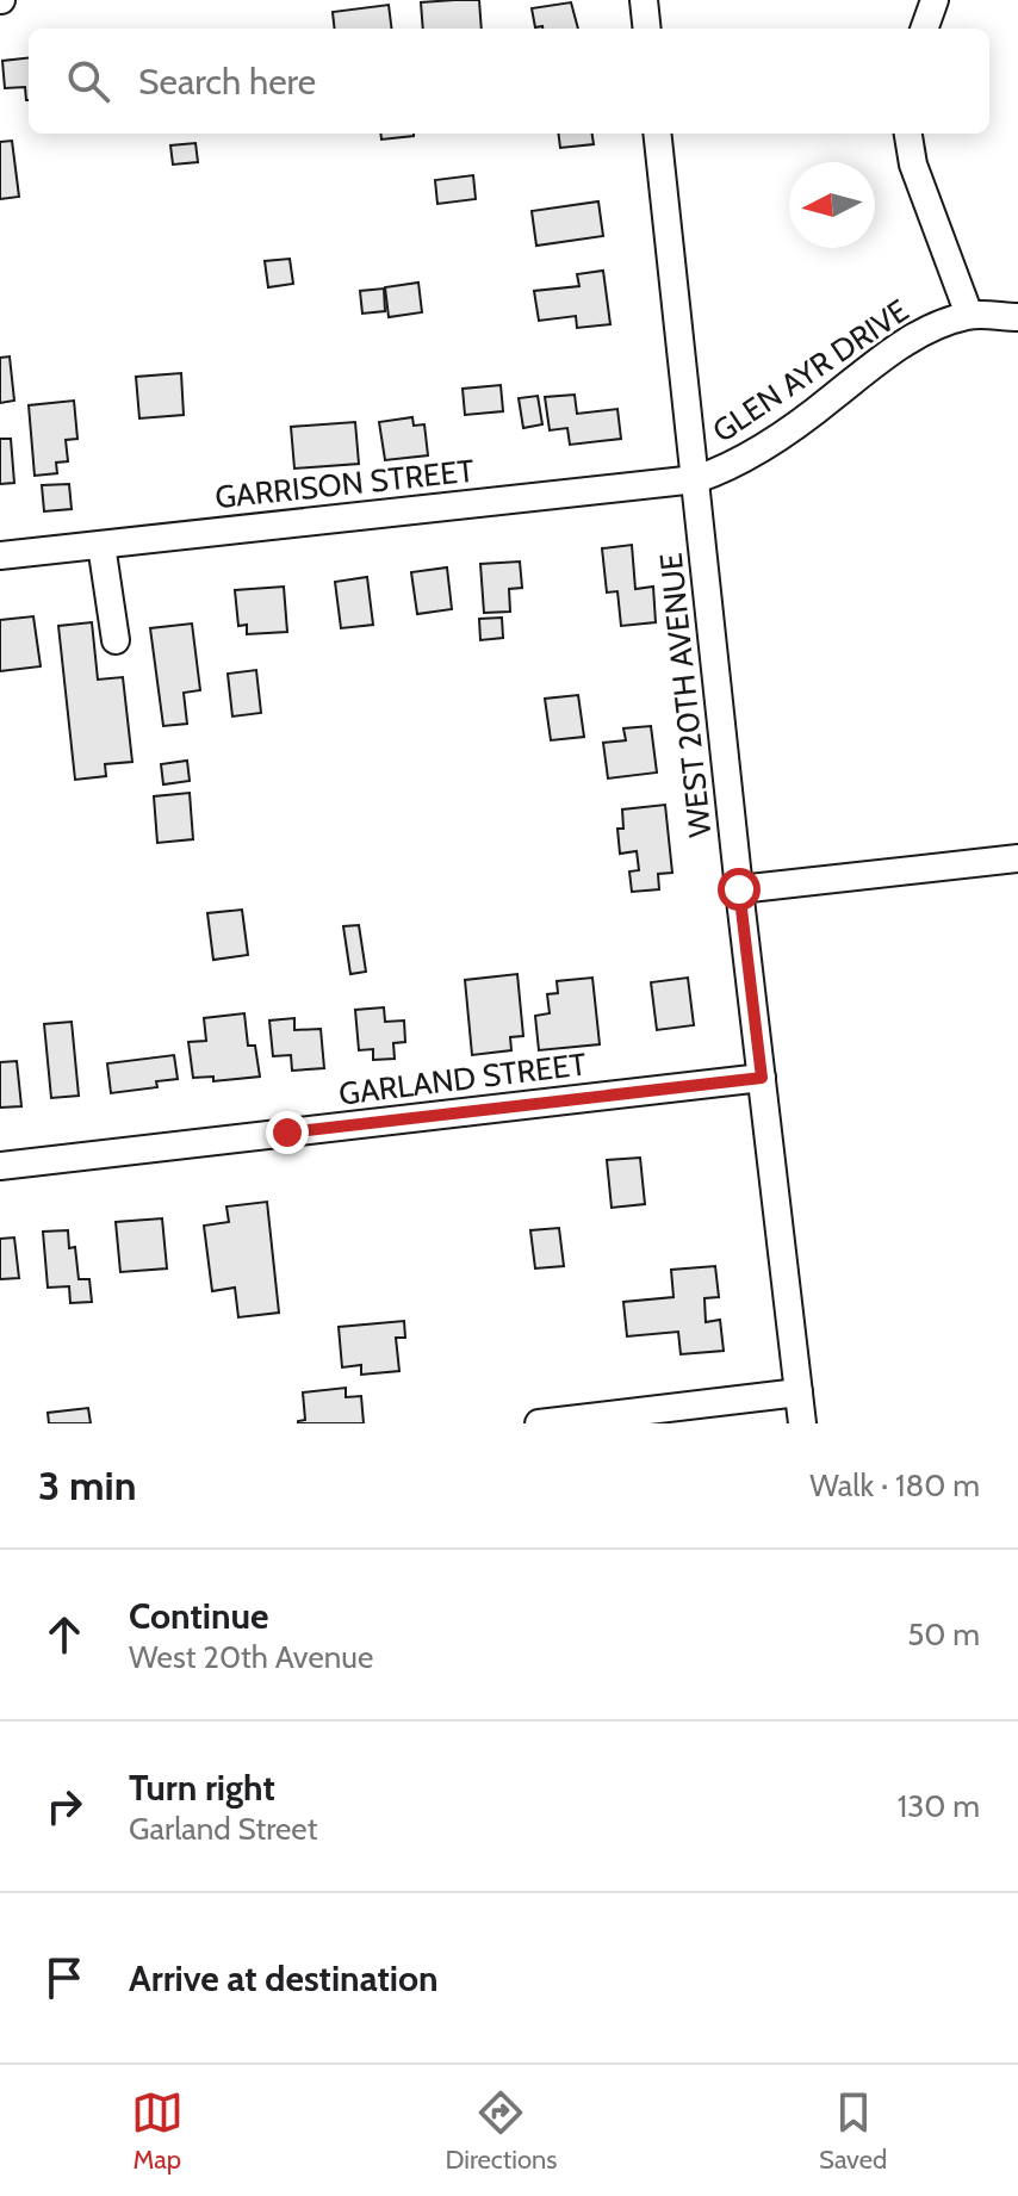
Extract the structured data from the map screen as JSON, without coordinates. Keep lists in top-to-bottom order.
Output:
{
  "streets": {
    "street": [
      "GLEN AYR DRIVE",
      "GARRISON STREET",
      "WEST 20TH AVENUE",
      "GARLAND STREET"
    ]
  },
  "crossings": [
    ["GLEN AYR DRIVE", "GARRISON STREET"],
    ["GLEN AYR DRIVE", "WEST 20TH AVENUE"],
    ["GARRISON STREET", "WEST 20TH AVENUE"],
    ["WEST 20TH AVENUE", "GARLAND STREET"]
  ],
  "north": "left",
  "page": {
    "search": "Search here",
    "heading": ["3 min", "Walk · 180 m"],
    "list": [
      ["Continue", "West 20th Avenue", "50 m"],
      ["Turn right", "Garland Street", "130 m"],
      "Arrive at destination"
    ],
    "nav": ["Map", "Directions", "Saved"]
  }
}
